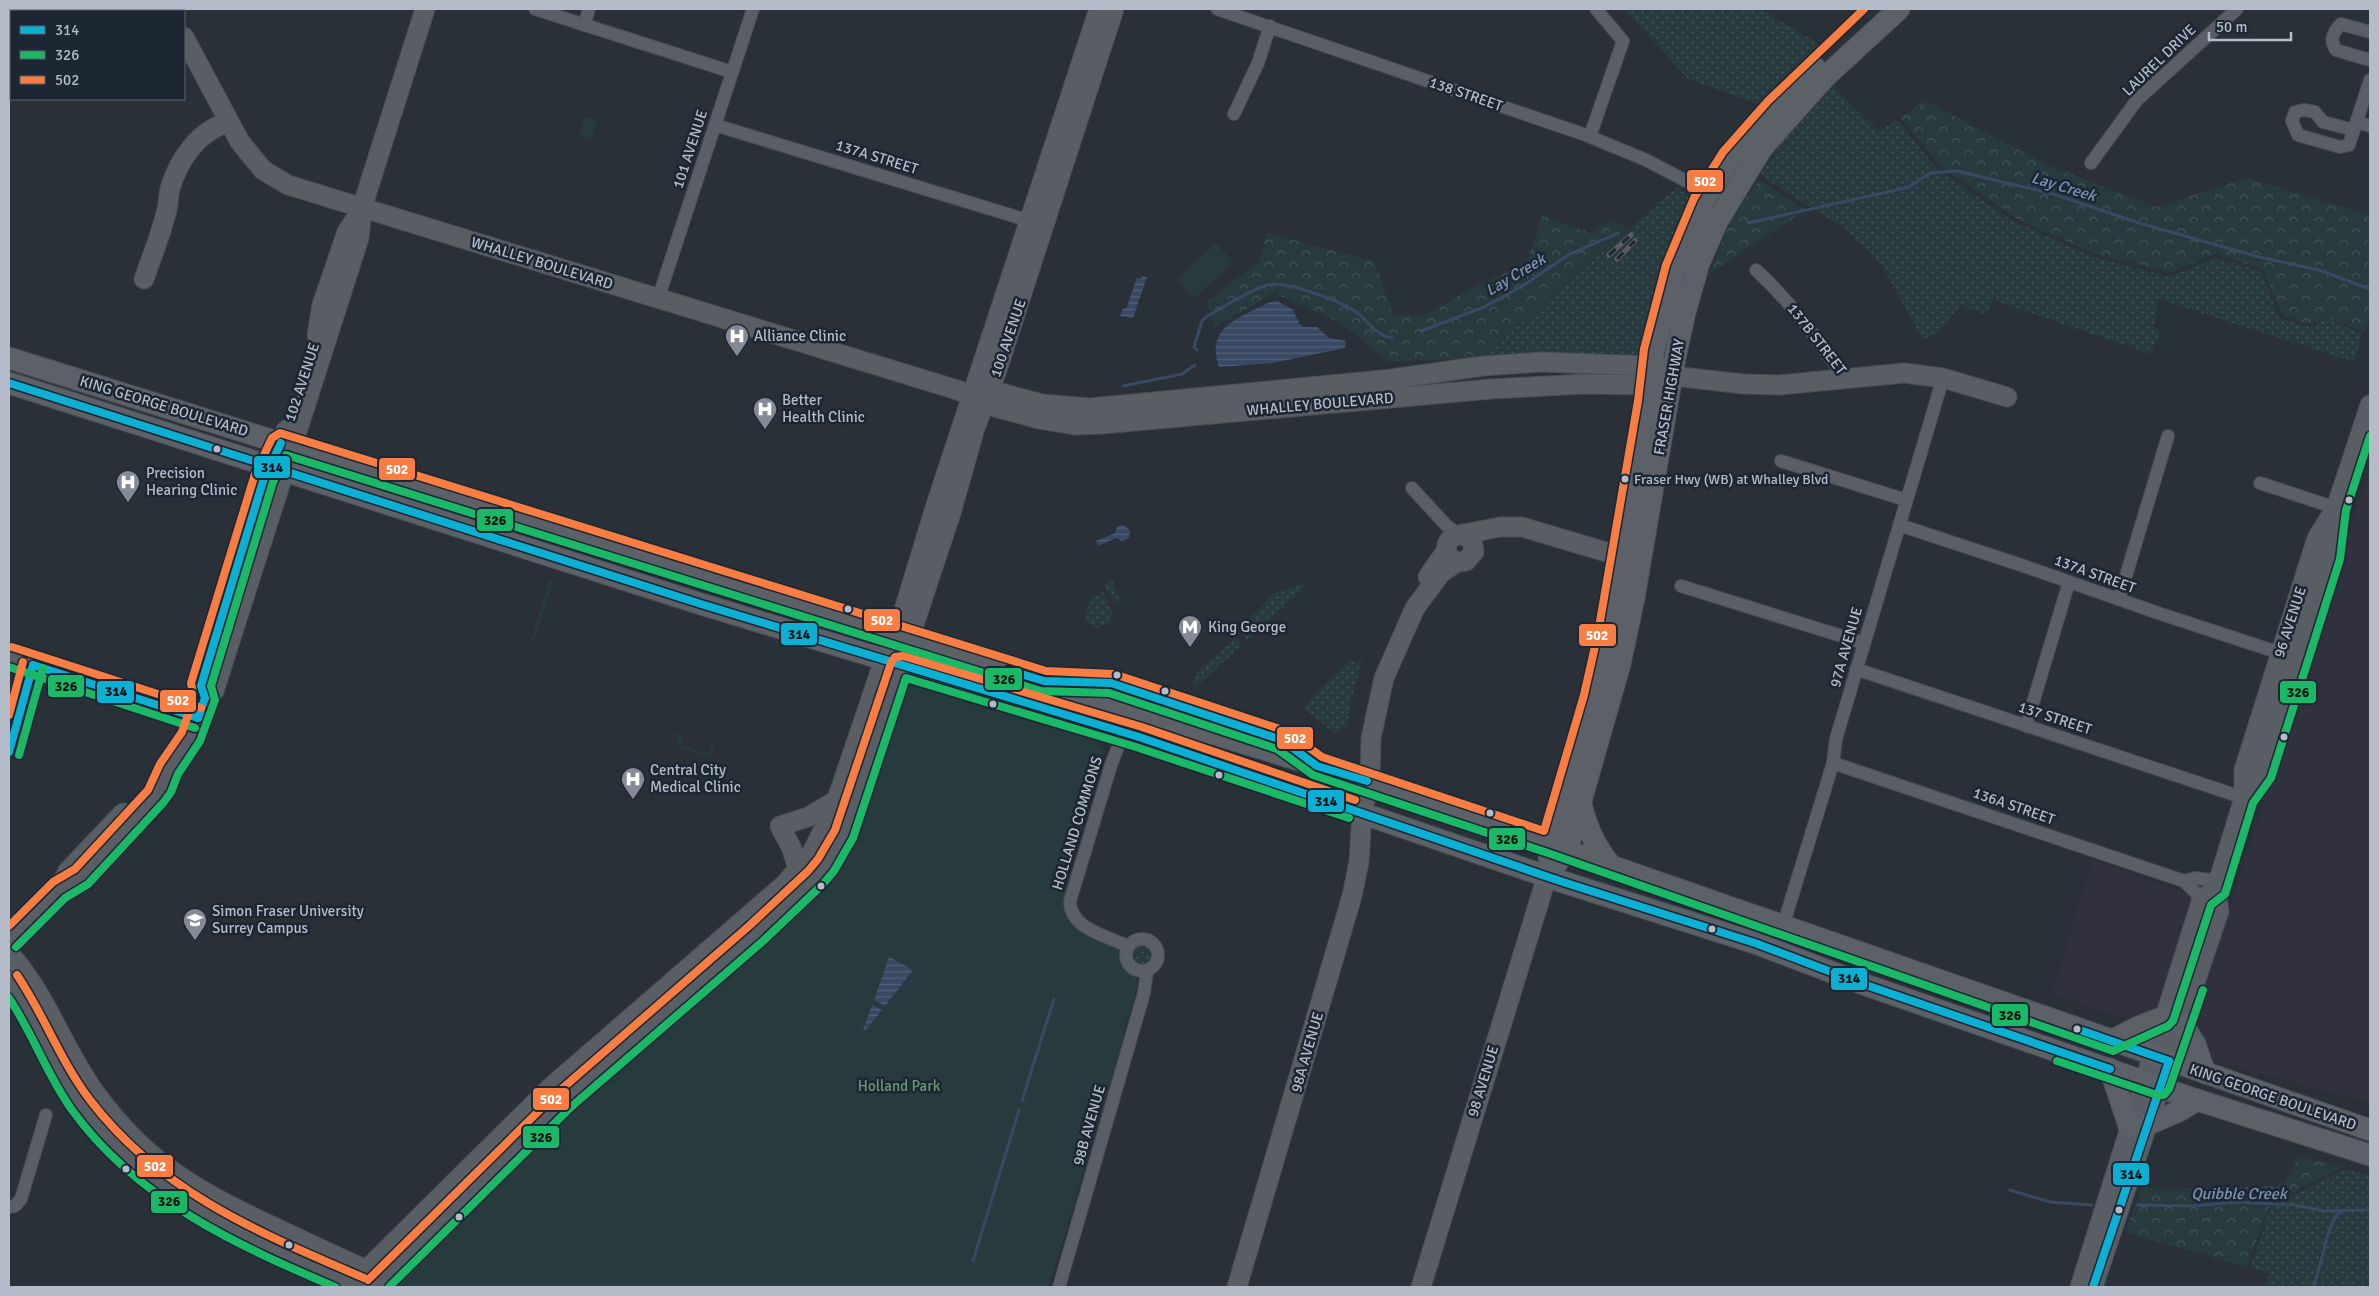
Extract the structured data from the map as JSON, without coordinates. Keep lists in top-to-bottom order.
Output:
{
  "streets": {
    "main road": [
      "WHALLEY BOULEVARD",
      "100 AVENUE",
      "137B STREET",
      "102 AVENUE",
      "FRASER HIGHWAY",
      "KING GEORGE BOULEVARD",
      "96 AVENUE",
      "98A AVENUE",
      "98 AVENUE"
    ],
    "street": [
      "LAUREL DRIVE",
      "138 STREET",
      "101 AVENUE",
      "137A STREET",
      "97A AVENUE",
      "137 STREET",
      "136A STREET",
      "HOLLAND COMMONS",
      "98B AVENUE"
    ]
  },
  "crossings": [
    ["138 STREET", "FRASER HIGHWAY"],
    ["101 AVENUE", "137A STREET"],
    ["101 AVENUE", "WHALLEY BOULEVARD"],
    ["137A STREET", "100 AVENUE"],
    ["137A STREET", "96 AVENUE"],
    ["137A STREET", "97A AVENUE"],
    ["WHALLEY BOULEVARD", "100 AVENUE"],
    ["WHALLEY BOULEVARD", "137B STREET"],
    ["WHALLEY BOULEVARD", "102 AVENUE"],
    ["WHALLEY BOULEVARD", "FRASER HIGHWAY"],
    ["100 AVENUE", "KING GEORGE BOULEVARD"],
    ["137B STREET", "97A AVENUE"],
    ["102 AVENUE", "KING GEORGE BOULEVARD"],
    ["FRASER HIGHWAY", "KING GEORGE BOULEVARD"],
    ["KING GEORGE BOULEVARD", "96 AVENUE"],
    ["KING GEORGE BOULEVARD", "97A AVENUE"],
    ["KING GEORGE BOULEVARD", "HOLLAND COMMONS"],
    ["KING GEORGE BOULEVARD", "98A AVENUE"],
    ["KING GEORGE BOULEVARD", "98 AVENUE"],
    ["96 AVENUE", "137 STREET"],
    ["96 AVENUE", "136A STREET"],
    ["97A AVENUE", "137 STREET"],
    ["97A AVENUE", "136A STREET"],
    ["HOLLAND COMMONS", "98B AVENUE"]
  ],
  "water": ["Lay Creek", "Quibble Creek"],
  "parks": ["Holland Park"],
  "places": {
    "hospital": [
      "Alliance Clinic",
      "Better Health Clinic",
      "Precision Hearing Clinic",
      "Central City Medical Clinic"
    ],
    "other": ["Fraser Hwy (WB) at Whalley Blvd"],
    "metro station": ["King George"],
    "school or university": ["Simon Fraser University Surrey Campus"]
  },
  "lines": ["transit line 502", "transit line 314", "transit line 326"],
  "legend": ["314", "326", "502"],
  "scale_bar": "50 m"
}
